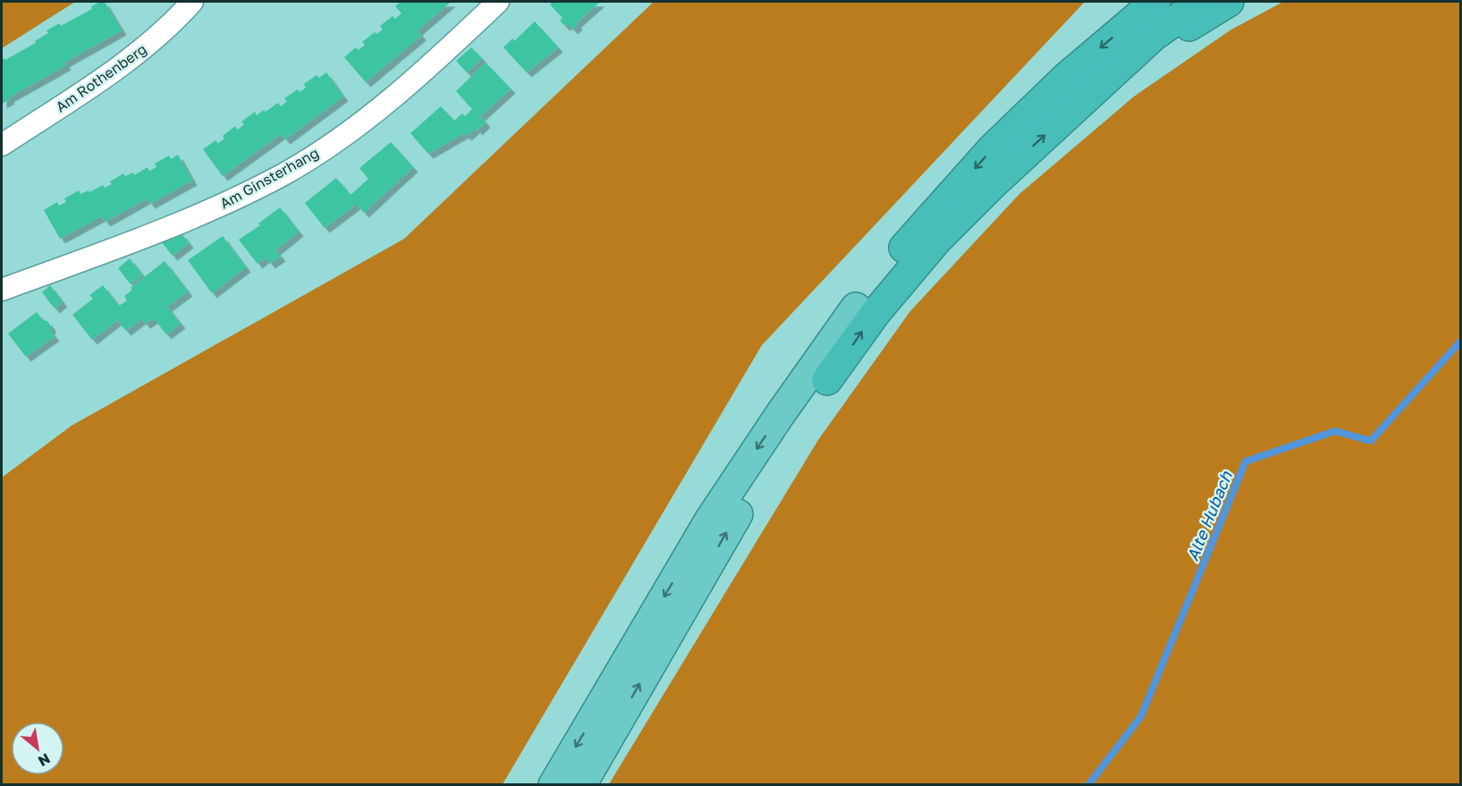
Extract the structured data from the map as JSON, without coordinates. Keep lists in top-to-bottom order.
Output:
{
  "streets": {
    "street": ["Am Rothenberg", "Am Ginsterhang"]
  },
  "water": ["Alte Hubach"],
  "north": "bottom right"
}
